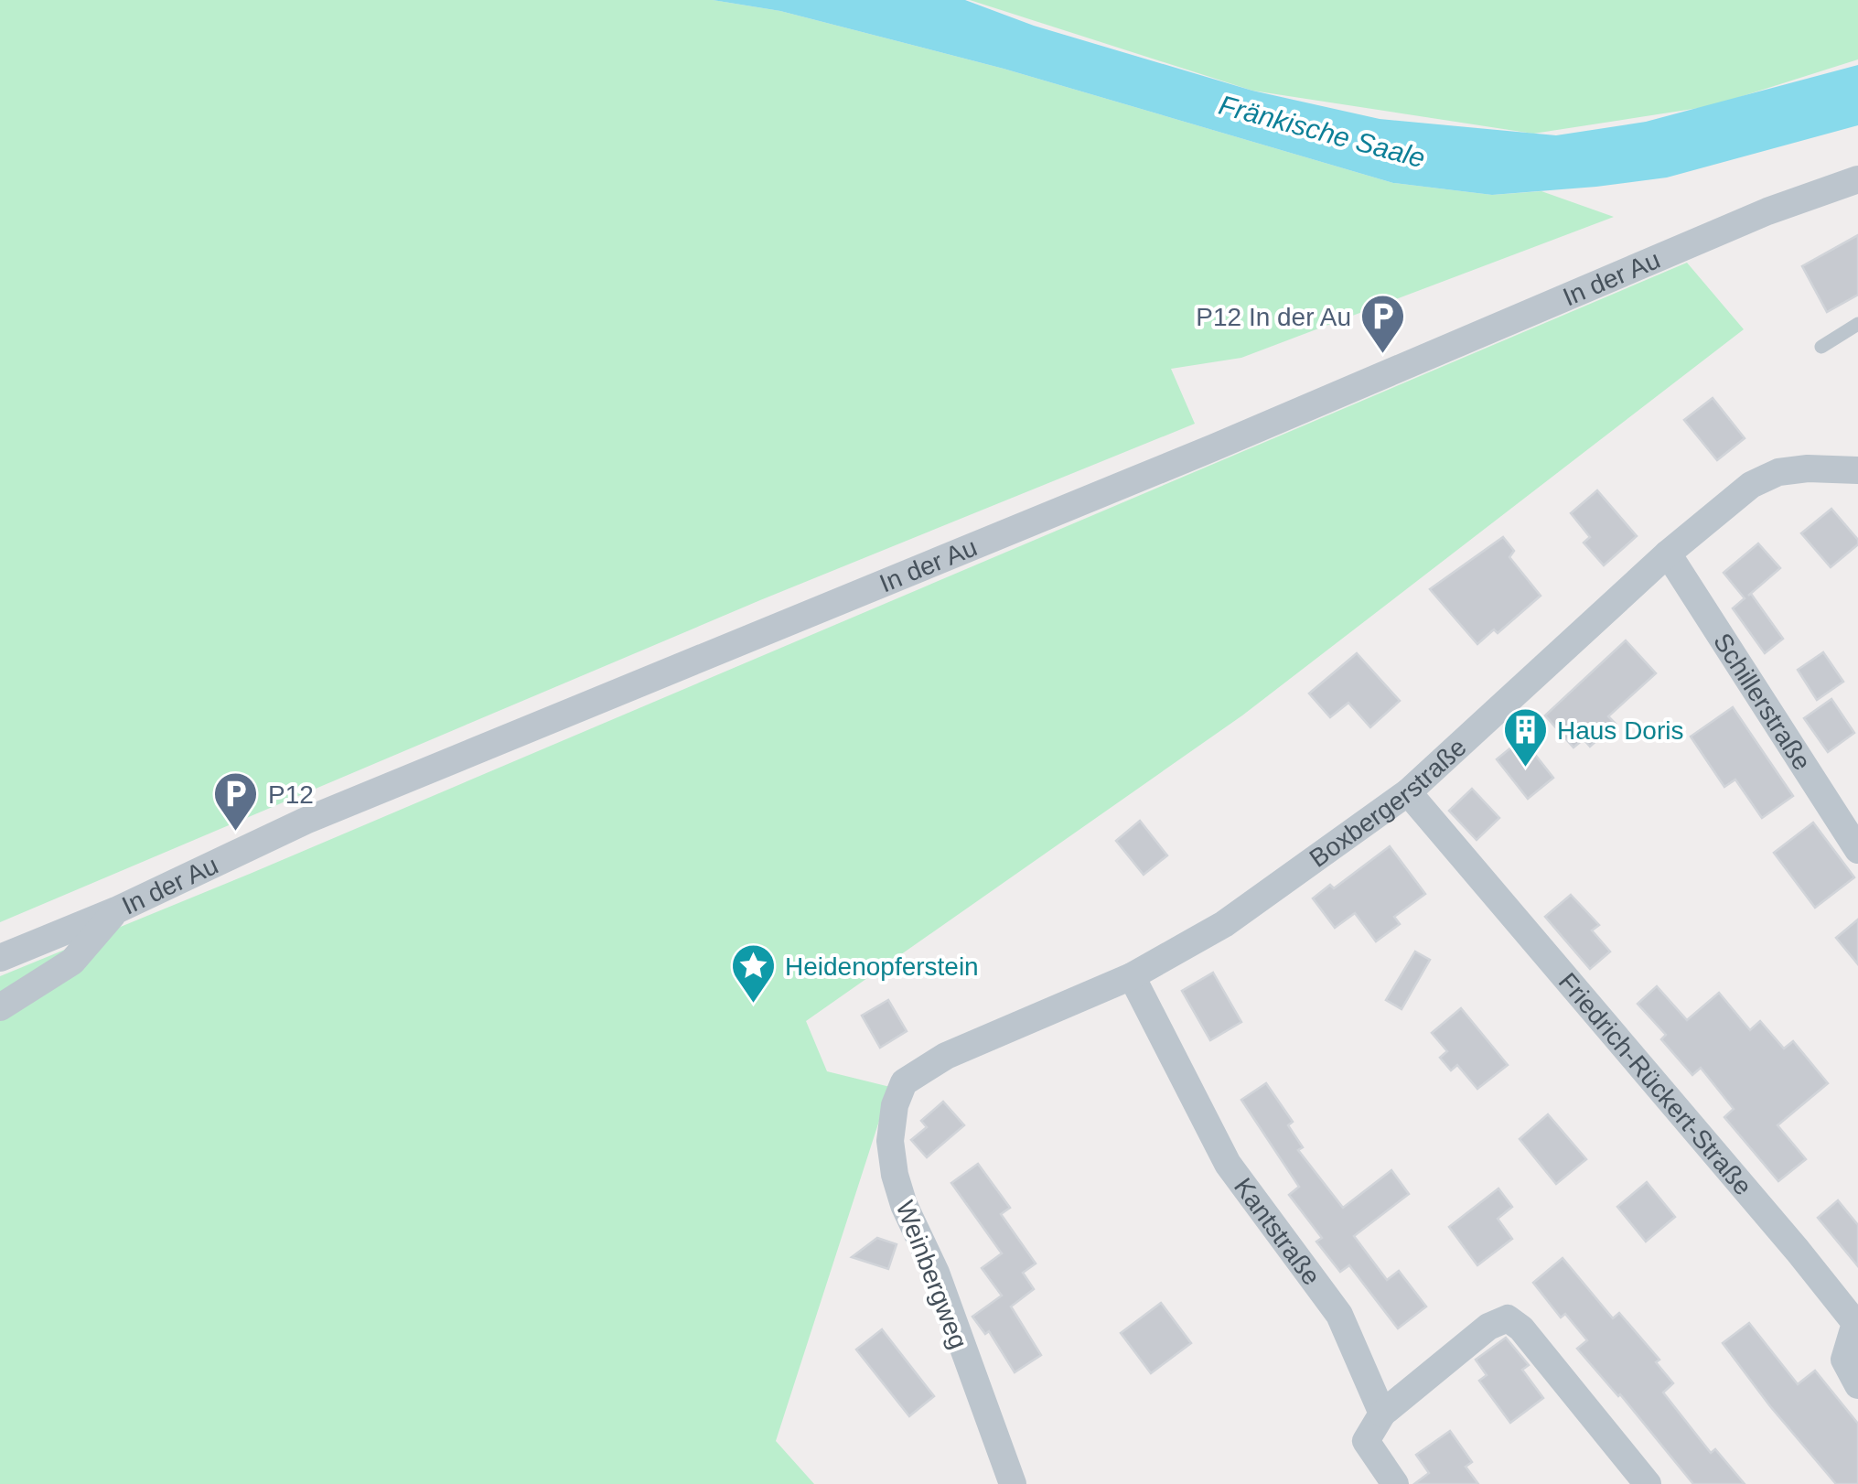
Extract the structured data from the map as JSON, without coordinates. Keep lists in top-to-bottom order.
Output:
{
  "streets": {
    "street": [
      "In der Au",
      "Schillerstraße",
      "Boxbergerstraße",
      "Friedrich-Rückert-Straße",
      "Kantstraße",
      "Weinbergweg"
    ]
  },
  "crossings": [
    ["Schillerstraße", "Boxbergerstraße"],
    ["Boxbergerstraße", "Friedrich-Rückert-Straße"],
    ["Boxbergerstraße", "Kantstraße"],
    ["Boxbergerstraße", "Weinbergweg"]
  ],
  "water": ["Fränkische Saale"],
  "places": {
    "parking": ["P12 In der Au", "P12"],
    "building": ["Haus Doris"],
    "place": ["Heidenopferstein"]
  }
}
